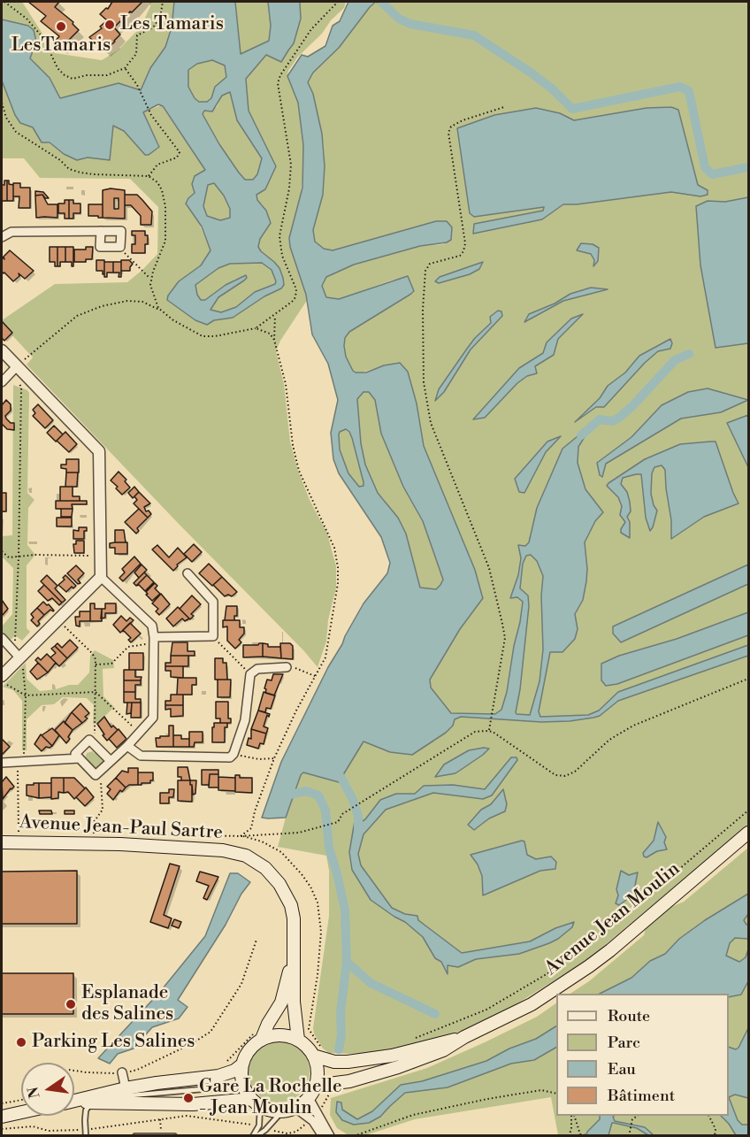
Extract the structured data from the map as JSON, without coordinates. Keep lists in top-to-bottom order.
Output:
{
  "streets": {
    "main road": ["Avenue Jean-Paul Sartre", "Avenue Jean Moulin"]
  },
  "crossings": [
    ["Avenue Jean-Paul Sartre", "Avenue Jean Moulin"]
  ],
  "places": [
    "Les Tamaris",
    "LesTamaris",
    "Esplanade des Salines",
    "Parking Les Salines",
    "Gare La Rochelle - Jean Moulin"
  ],
  "legend": [
    "Route",
    "Parc",
    "Eau",
    "Bâtiment"
  ],
  "north": "left"
}
